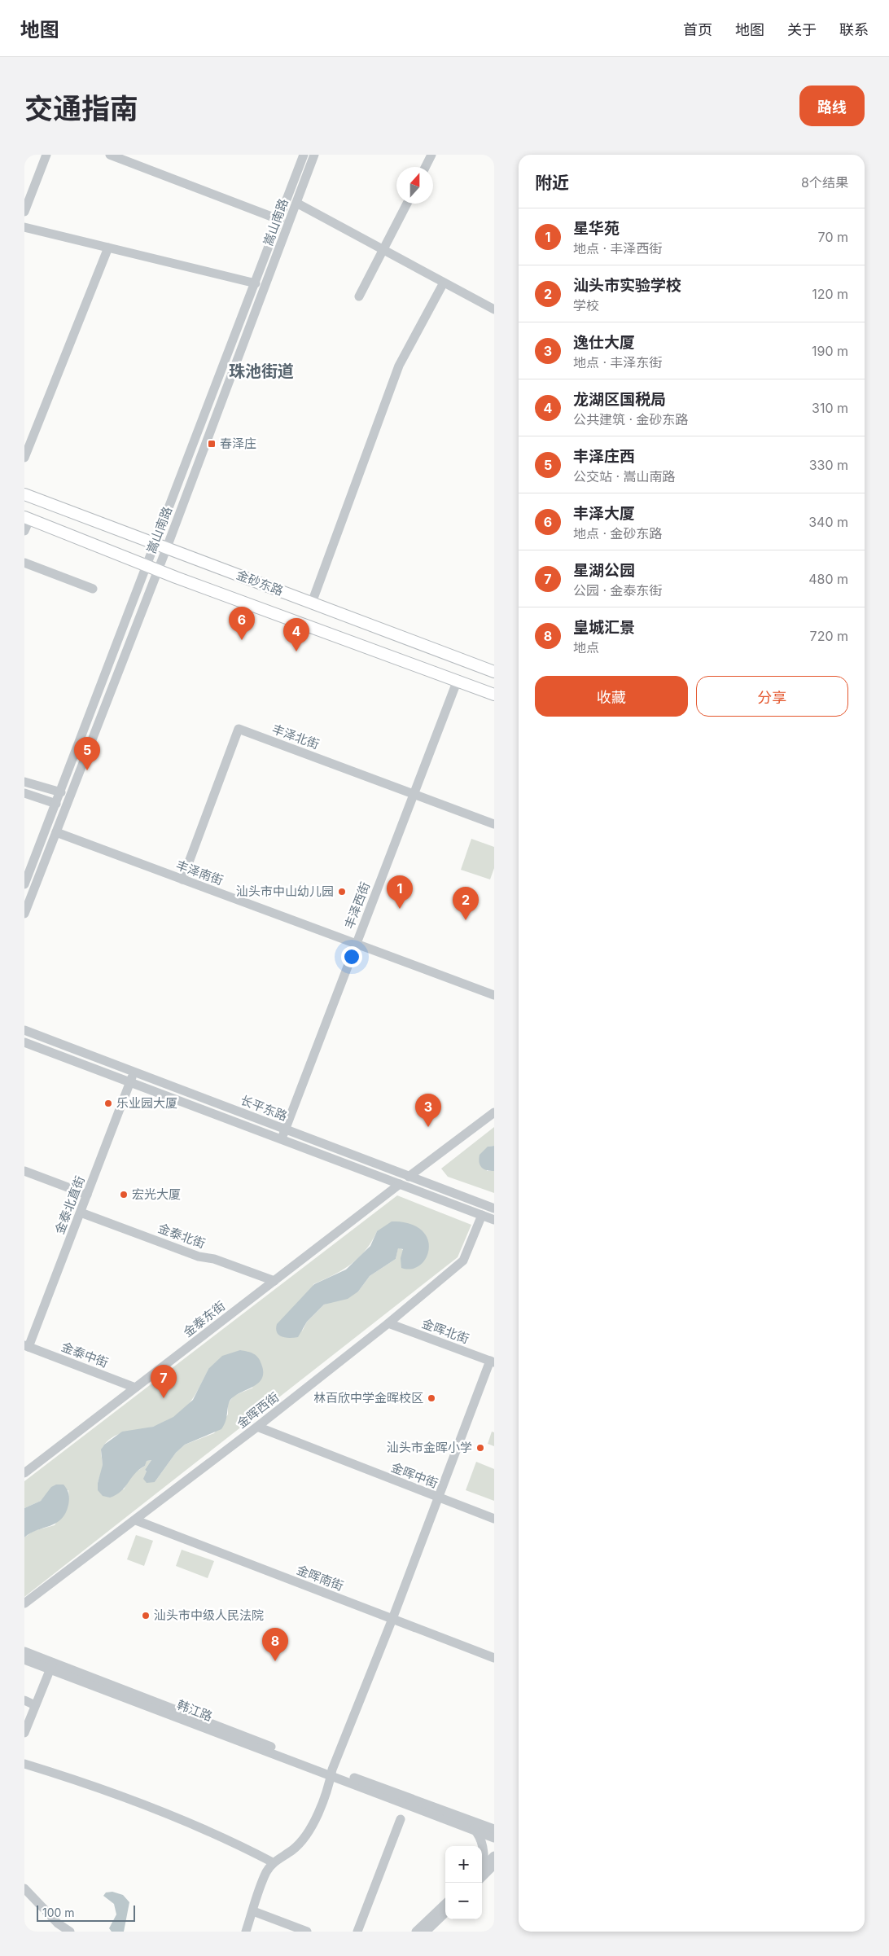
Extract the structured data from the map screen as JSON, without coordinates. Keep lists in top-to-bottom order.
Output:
{
  "streets": {
    "main road": ["金砂东路"],
    "street": [
      "嵩山南路",
      "丰泽北街",
      "丰泽南街",
      "丰泽西街",
      "长平东路",
      "金泰北直街",
      "金泰北街",
      "金泰东街",
      "金晖北街",
      "金泰中街",
      "金晖西街",
      "金晖中街",
      "金晖南街",
      "韩江路"
    ]
  },
  "crossings": [
    ["嵩山南路", "金砂东路"],
    ["嵩山南路", "丰泽南街"],
    ["金砂东路", "丰泽西街"],
    ["丰泽北街", "丰泽南街"],
    ["丰泽北街", "丰泽西街"],
    ["丰泽南街", "丰泽西街"],
    ["丰泽西街", "长平东路"],
    ["长平东路", "金泰北直街"],
    ["长平东路", "金泰东街"],
    ["长平东路", "金晖西街"],
    ["金泰北直街", "金泰北街"],
    ["金泰北直街", "金泰中街"],
    ["金泰北街", "金泰东街"],
    ["金泰东街", "金泰中街"],
    ["金晖北街", "金晖西街"],
    ["金晖西街", "金晖中街"],
    ["金晖西街", "金晖南街"]
  ],
  "districts": ["珠池街道"],
  "places": {
    "transit": ["春泽庄"],
    "other": [
      "汕头市中山幼儿园",
      "乐业园大厦",
      "宏光大厦",
      "林百欣中学金晖校区",
      "汕头市金晖小学",
      "汕头市中级人民法院"
    ]
  },
  "scale_bar": "100 m",
  "north": "top",
  "page": {
    "header": "地图",
    "nav": [
      "首页",
      "地图",
      "关于",
      "联系"
    ],
    "title": "交通指南",
    "buttons": [
      "路线",
      ["收藏", "分享"]
    ],
    "heading": ["附近", "8个结果"],
    "list": [
      {
        "mark": "1",
        "name": "星华苑",
        "note": "地点 · 丰泽西街",
        "value": "70 m"
      },
      {
        "mark": "2",
        "name": "汕头市实验学校",
        "note": "学校",
        "value": "120 m"
      },
      {
        "mark": "3",
        "name": "逸仕大厦",
        "note": "地点 · 丰泽东街",
        "value": "190 m"
      },
      {
        "mark": "4",
        "name": "龙湖区国税局",
        "note": "公共建筑 · 金砂东路",
        "value": "310 m"
      },
      {
        "mark": "5",
        "name": "丰泽庄西",
        "note": "公交站 · 嵩山南路",
        "value": "330 m"
      },
      {
        "mark": "6",
        "name": "丰泽大厦",
        "note": "地点 · 金砂东路",
        "value": "340 m"
      },
      {
        "mark": "7",
        "name": "星湖公园",
        "note": "公园 · 金泰东街",
        "value": "480 m"
      },
      {
        "mark": "8",
        "name": "皇城汇景",
        "note": "地点",
        "value": "720 m"
      }
    ],
    "pins": [
      "6",
      "4",
      "5",
      "1",
      "2",
      "3",
      "7",
      "8"
    ],
    "map_buttons": ["+", "−"],
    "scale": "100 m"
  }
}
